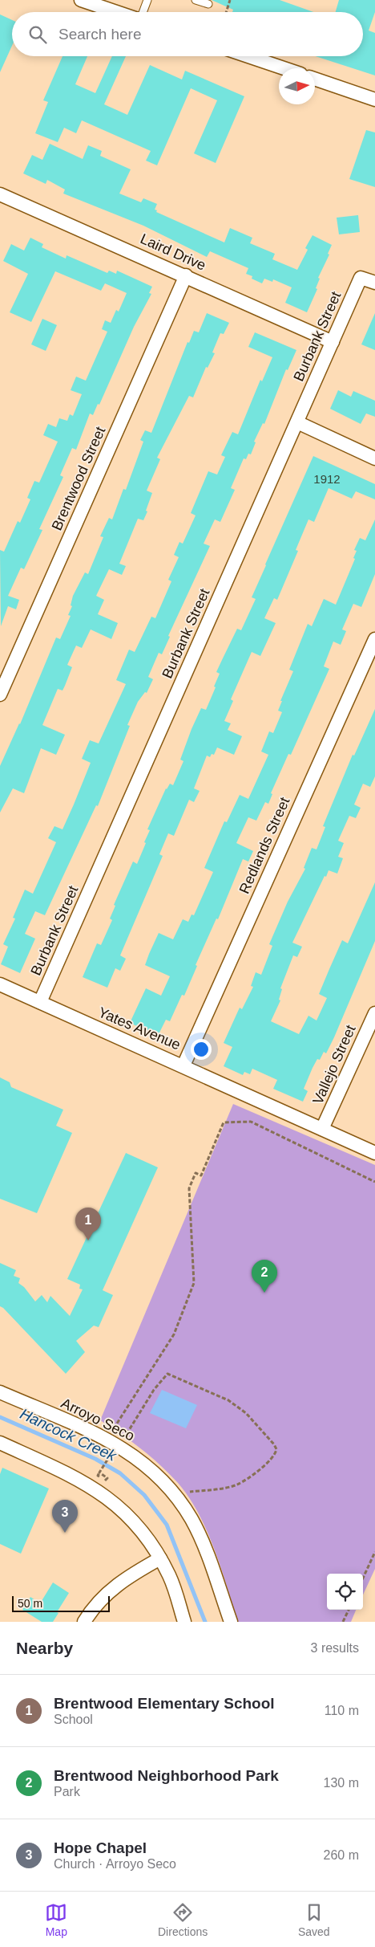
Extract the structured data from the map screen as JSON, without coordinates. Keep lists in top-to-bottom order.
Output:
{
  "streets": {
    "street": [
      "Laird Drive",
      "Burbank Street",
      "Brentwood Street",
      "Redlands Street",
      "Yates Avenue",
      "Vallejo Street",
      "Arroyo Seco"
    ]
  },
  "crossings": [
    ["Laird Drive", "Burbank Street"],
    ["Laird Drive", "Brentwood Street"],
    ["Burbank Street", "Yates Avenue"],
    ["Redlands Street", "Yates Avenue"],
    ["Yates Avenue", "Vallejo Street"]
  ],
  "water": ["Hancock Creek"],
  "house_numbers": ["1912"],
  "scale_bar": "50 m",
  "north": "right",
  "page": {
    "search": "Search here",
    "pins": ["1", "2", "3"],
    "scale": "50 m",
    "heading": ["Nearby", "3 results"],
    "list": [
      {
        "mark": "1",
        "name": "Brentwood Elementary School",
        "note": "School",
        "value": "110 m"
      },
      {
        "mark": "2",
        "name": "Brentwood Neighborhood Park",
        "note": "Park",
        "value": "130 m"
      },
      {
        "mark": "3",
        "name": "Hope Chapel",
        "note": "Church · Arroyo Seco",
        "value": "260 m"
      }
    ],
    "nav": ["Map", "Directions", "Saved"]
  }
}
